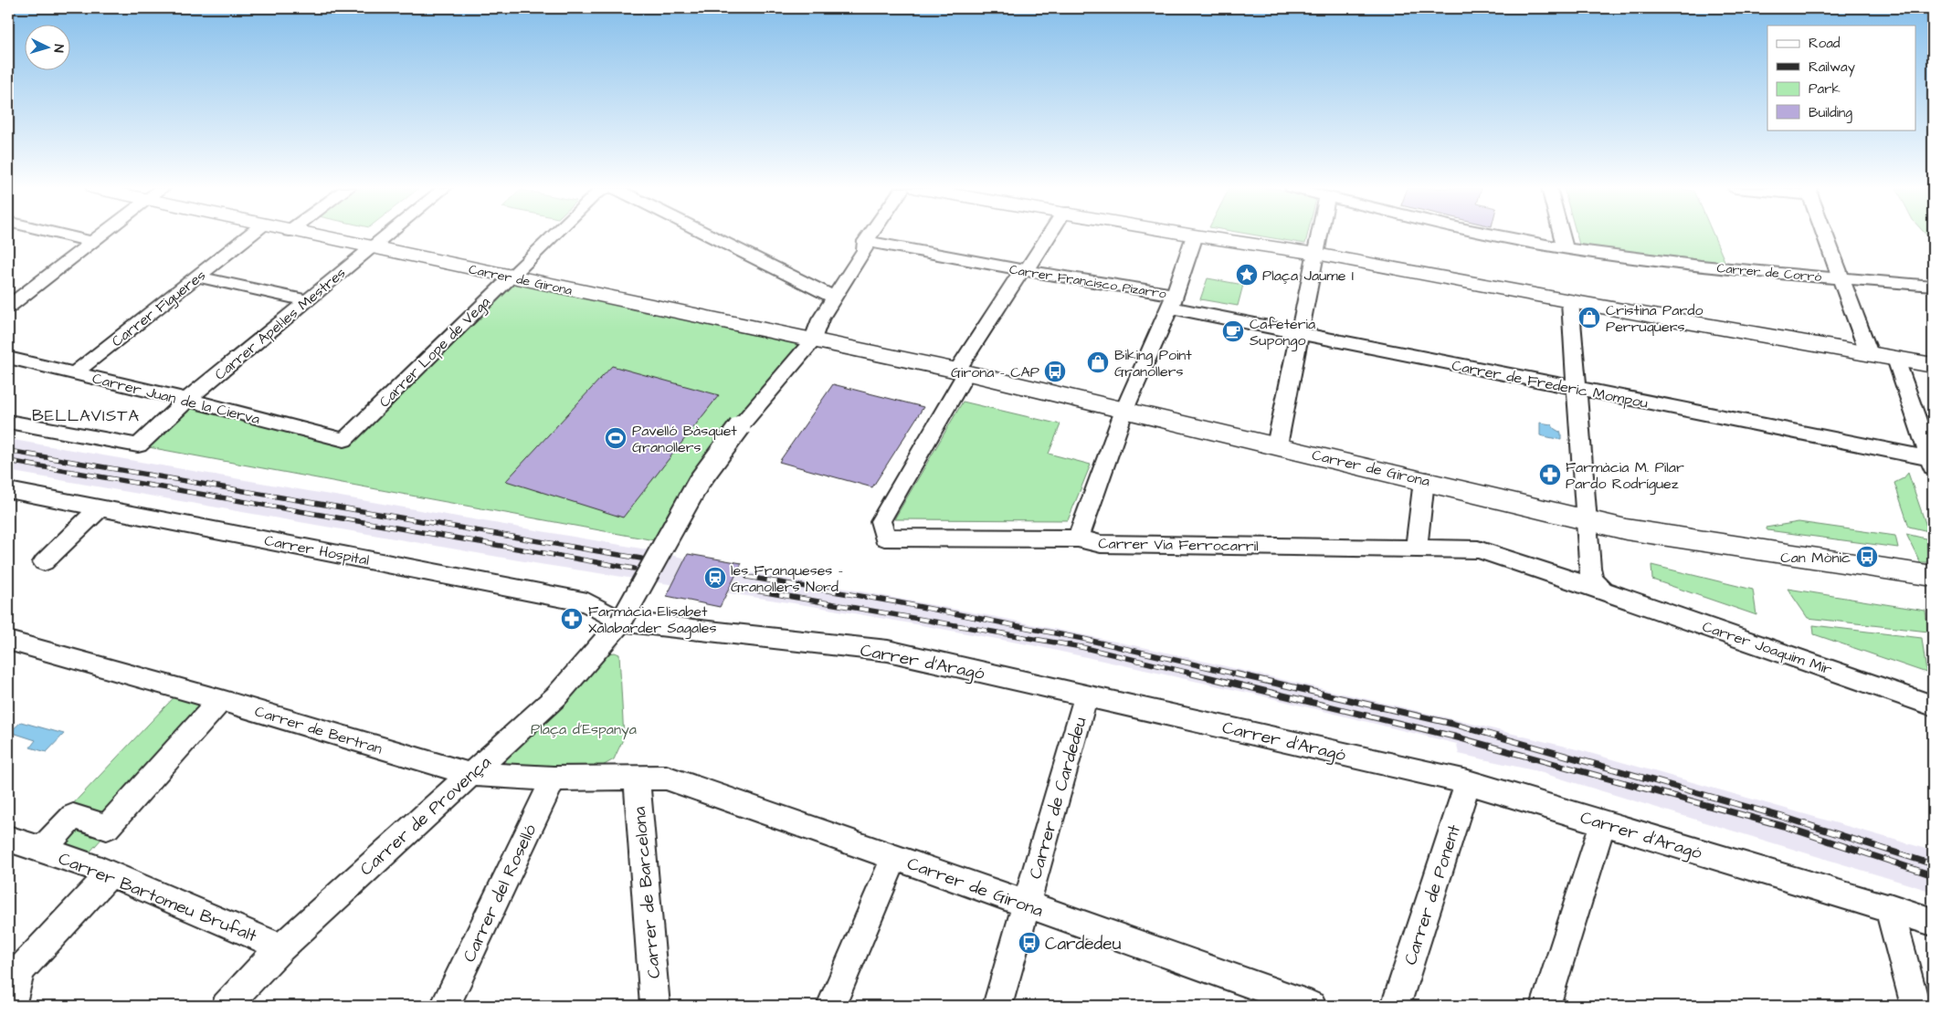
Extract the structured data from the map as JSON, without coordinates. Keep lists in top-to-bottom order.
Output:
{
  "streets": {
    "street": [
      "Carrer de Corró",
      "Carrer de Girona",
      "Carrer Francisco Pizarro",
      "Carrer Figueres",
      "Carrer Apel·les Mestres",
      "Carrer Lope de Vega",
      "Carrer de Frederic Mompou",
      "Carrer Juan de la Cierva",
      "Carrer Via Ferrocarril",
      "Carrer Hospital",
      "Carrer Joaquim Mir",
      "Carrer d'Aragó",
      "Carrer de Bertran",
      "Carrer de Cardedeu",
      "Carrer de Provença",
      "Carrer del Roselló",
      "Carrer de Barcelona",
      "Carrer de Ponent",
      "Carrer Bartomeu Brufalt"
    ]
  },
  "crossings": [
    ["Carrer de Girona", "Carrer Apel·les Mestres"],
    ["Carrer de Girona", "Carrer Lope de Vega"],
    ["Carrer de Girona", "Carrer Via Ferrocarril"],
    ["Carrer de Girona", "Carrer de Bertran"],
    ["Carrer de Girona", "Carrer de Cardedeu"],
    ["Carrer de Girona", "Carrer de Barcelona"],
    ["Carrer Francisco Pizarro", "Carrer de Frederic Mompou"],
    ["Carrer Figueres", "Carrer Juan de la Cierva"],
    ["Carrer Apel·les Mestres", "Carrer Juan de la Cierva"],
    ["Carrer Lope de Vega", "Carrer Juan de la Cierva"],
    ["Carrer Via Ferrocarril", "Carrer Joaquim Mir"],
    ["Carrer Hospital", "Carrer d'Aragó"],
    ["Carrer Hospital", "Carrer de Provença"],
    ["Carrer d'Aragó", "Carrer de Cardedeu"],
    ["Carrer d'Aragó", "Carrer de Provença"],
    ["Carrer d'Aragó", "Carrer de Ponent"],
    ["Carrer de Bertran", "Carrer de Provença"],
    ["Carrer de Bertran", "Carrer del Roselló"],
    ["Carrer de Bertran", "Carrer de Barcelona"],
    ["Carrer de Provença", "Carrer Bartomeu Brufalt"]
  ],
  "districts": ["BELLAVISTA"],
  "parks": ["Plaça d'Espanya"],
  "places": {
    "place": ["Plaça Jaume I"],
    "shop": ["Cristina Pardo Perruquers", "Biking Point Granollers"],
    "cafe": ["Cafeteria Supongo"],
    "bus stop": ["Girona - CAP", "Can Mònic", "Cardedeu"],
    "sports": ["Pavelló Bàsquet Granollers"],
    "pharmacy": ["Farmàcia M. Pilar Pardo Rodríguez", "Farmàcia Elisabet Xalabarder Sagales"],
    "station": ["les Franqueses - Granollers Nord"]
  },
  "legend": [
    "Road",
    "Railway",
    "Park",
    "Building"
  ],
  "north": "right"
}
